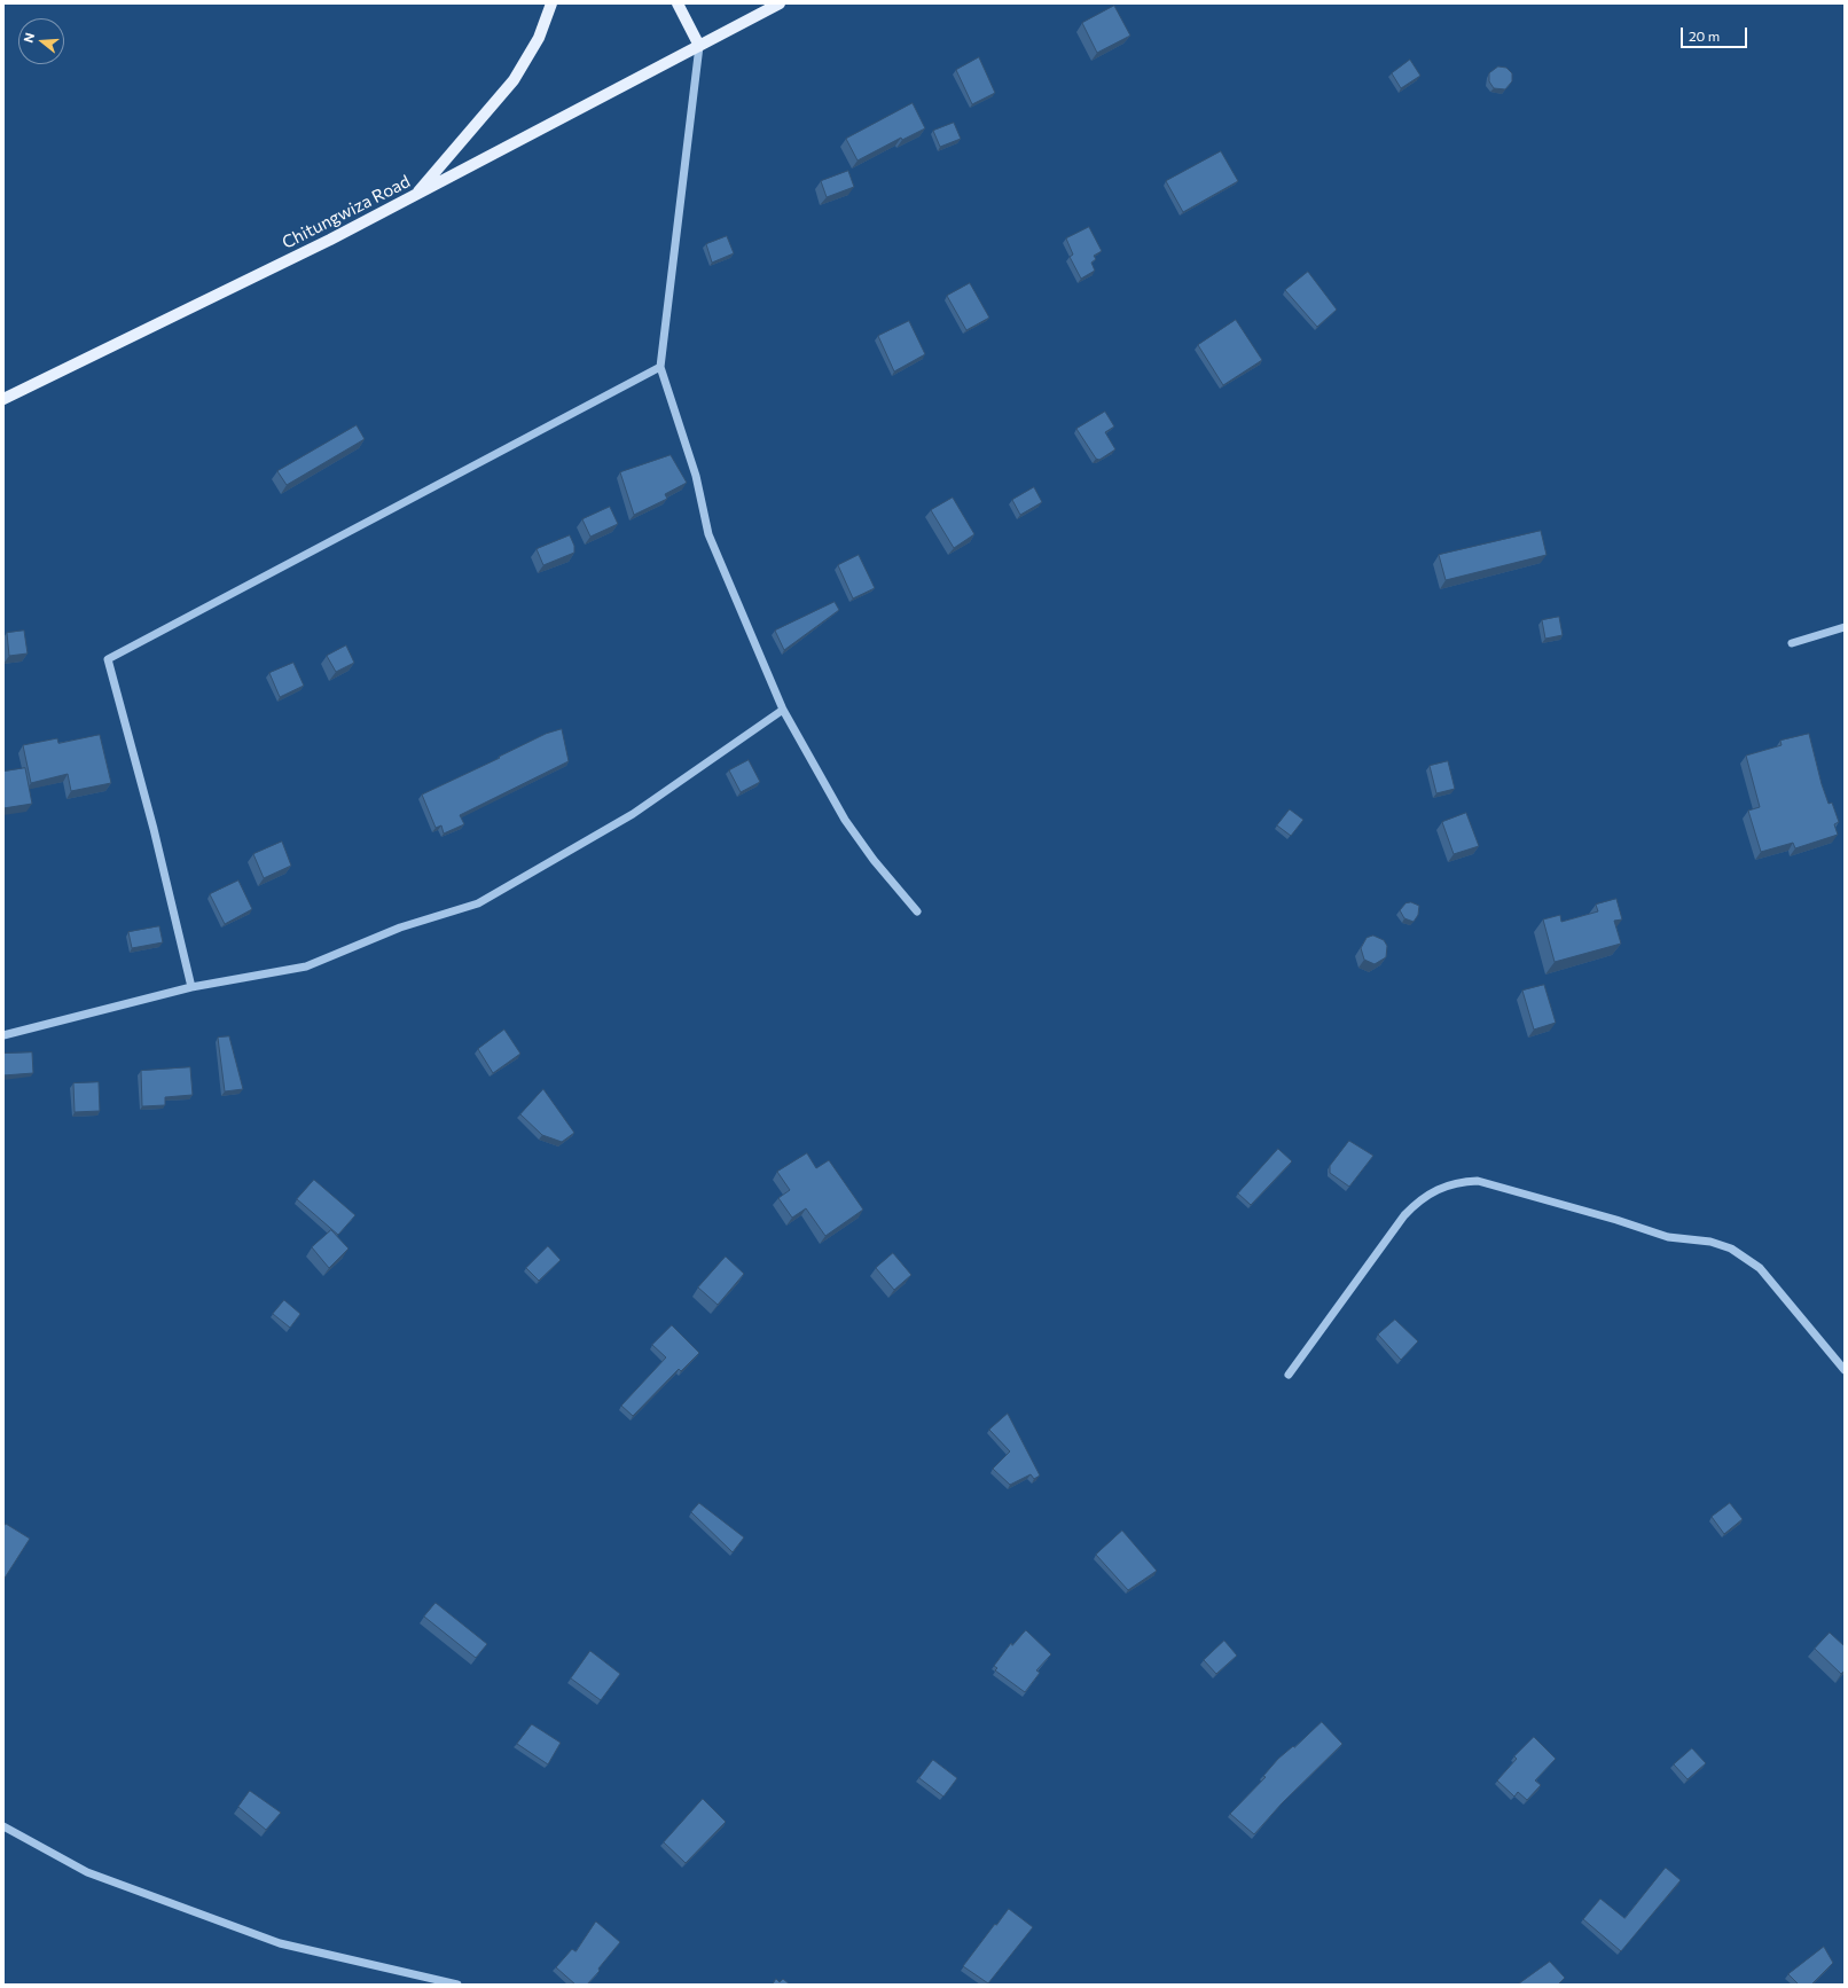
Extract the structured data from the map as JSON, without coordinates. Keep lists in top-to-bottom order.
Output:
{
  "streets": {
    "main road": ["Chitungwiza Road"]
  },
  "scale_bar": "20 m",
  "north": "left"
}
